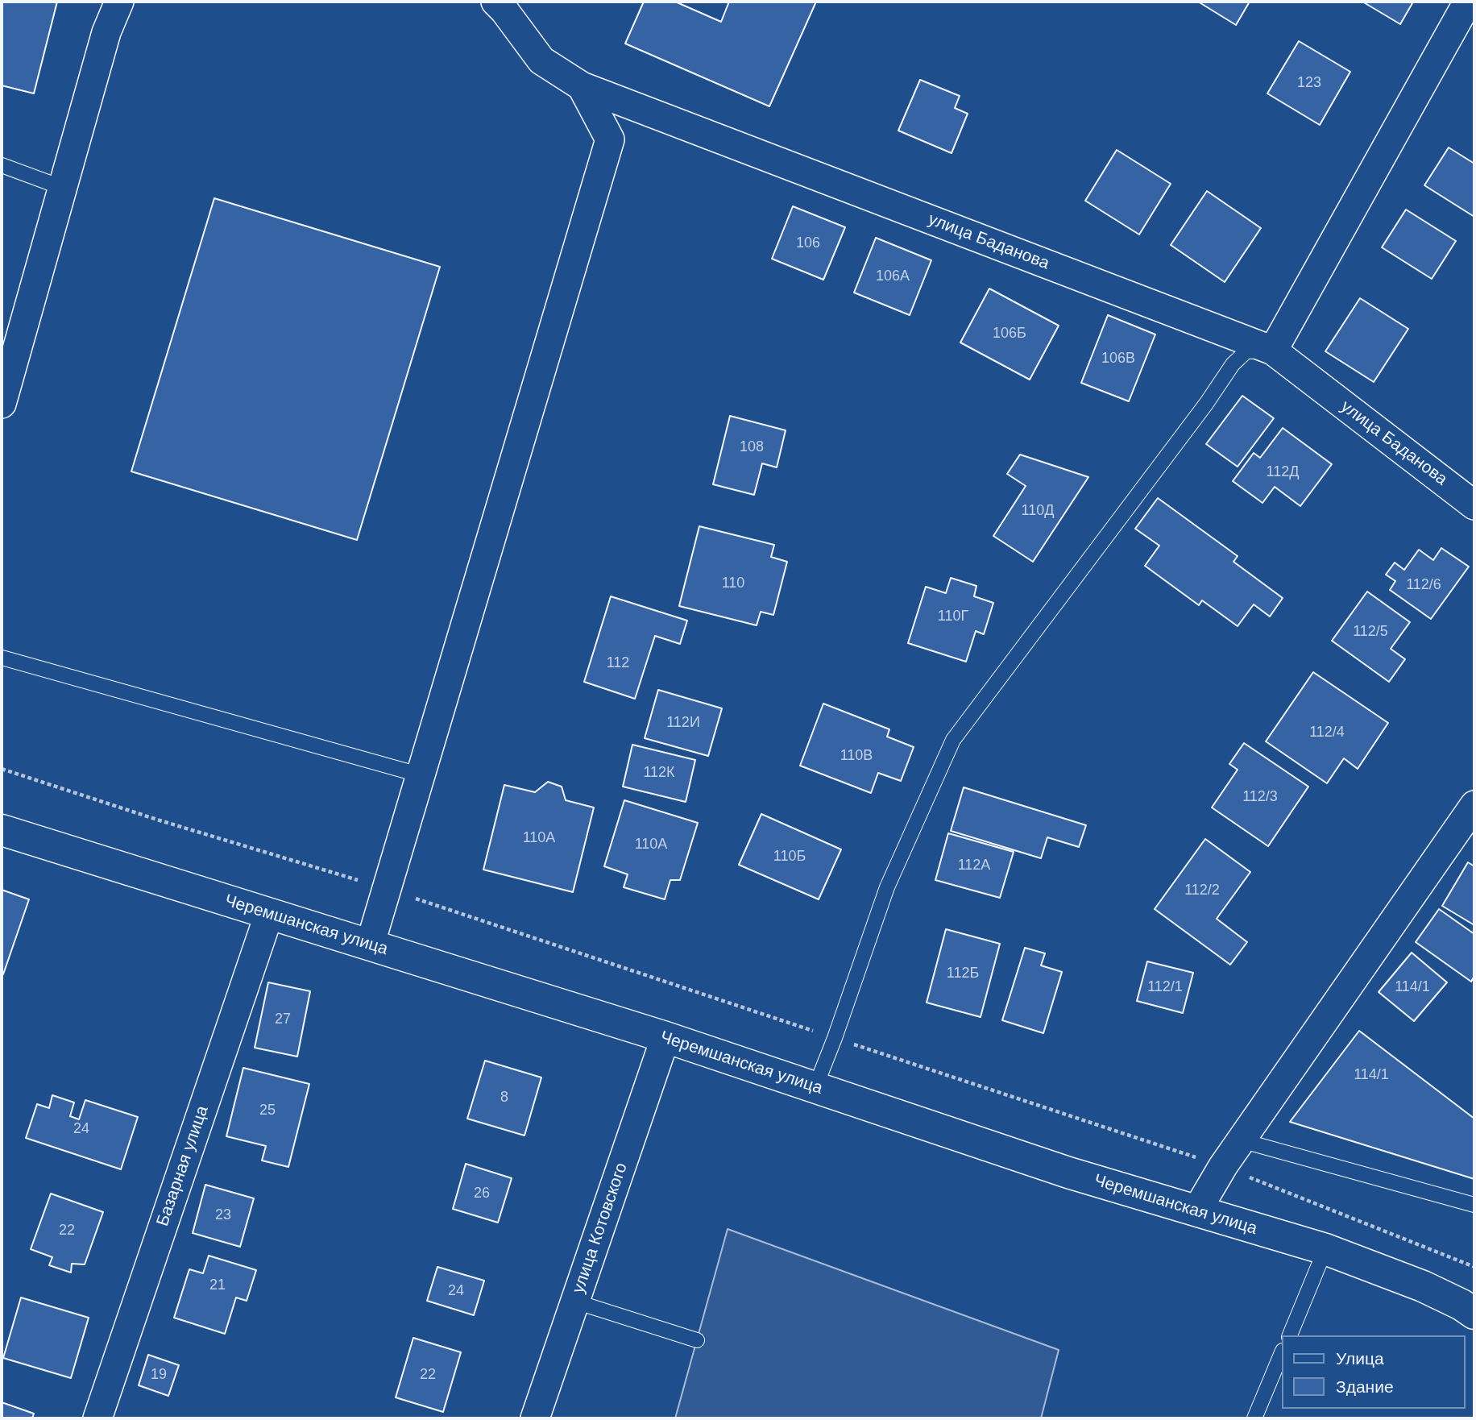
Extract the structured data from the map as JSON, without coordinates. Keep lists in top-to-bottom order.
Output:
{
  "streets": {
    "main road": ["Черемшанская улица"],
    "street": ["улица Баданова", "Базарная улица", "улица Котовского"]
  },
  "crossings": [
    ["Черемшанская улица", "Базарная улица"],
    ["Черемшанская улица", "улица Котовского"]
  ],
  "house_numbers": [
    "123",
    "106",
    "106А",
    "106Б",
    "106В",
    "108",
    "112Д",
    "110Д",
    "110",
    "112/6",
    "110Г",
    "112/5",
    "112",
    "112И",
    "112/4",
    "110В",
    "112К",
    "112/3",
    "110А",
    "110А",
    "110Б",
    "112А",
    "112/2",
    "112Б",
    "112/1",
    "114/1",
    "27",
    "114/1",
    "8",
    "25",
    "24",
    "26",
    "23",
    "22",
    "21",
    "24",
    "19",
    "22"
  ],
  "legend": ["Улица", "Здание"]
}
